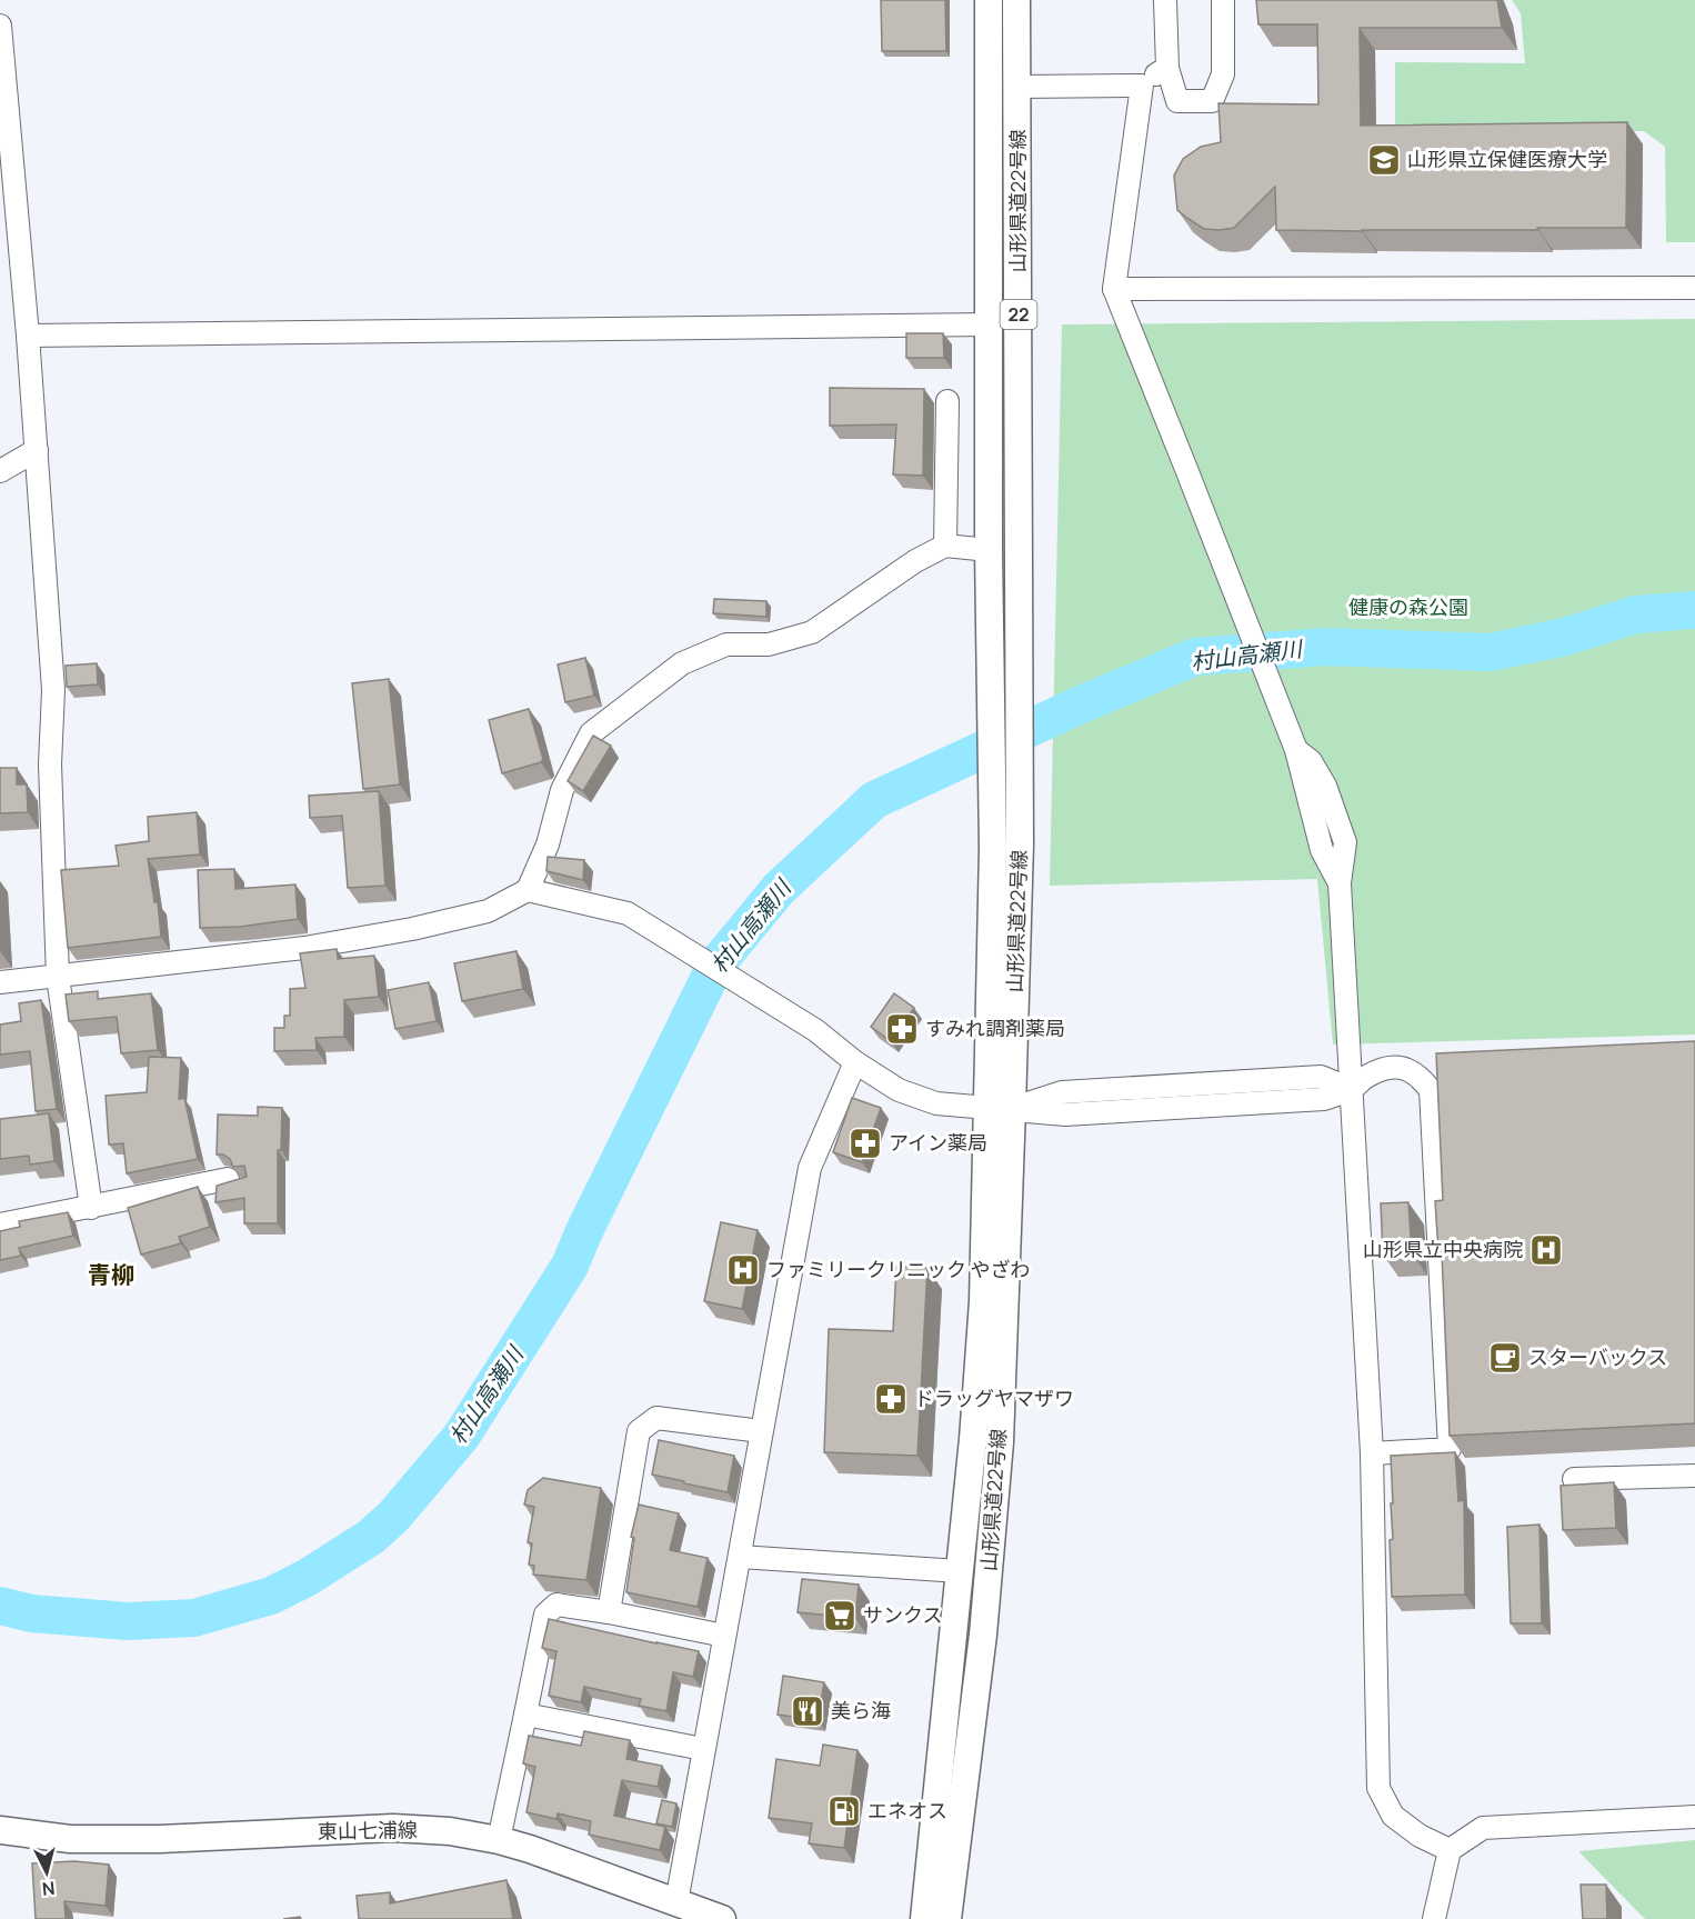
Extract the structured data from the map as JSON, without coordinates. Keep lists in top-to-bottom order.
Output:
{
  "streets": {
    "main road": ["山形県道22号線", "22", "東山七浦線"]
  },
  "districts": ["青柳"],
  "water": ["村山高瀬川"],
  "parks": ["健康の森公園"],
  "places": {
    "school or university": ["山形県立保健医療大学"],
    "pharmacy": ["すみれ調剤薬局", "アイン薬局", "ドラッグヤマザワ"],
    "hospital": ["山形県立中央病院", "ファミリークリニック やざわ"],
    "cafe": ["スターバックス"],
    "supermarket": ["サンクス"],
    "restaurant": ["美ら海"],
    "fuel station": ["エネオス"]
  },
  "north": "bottom"
}
